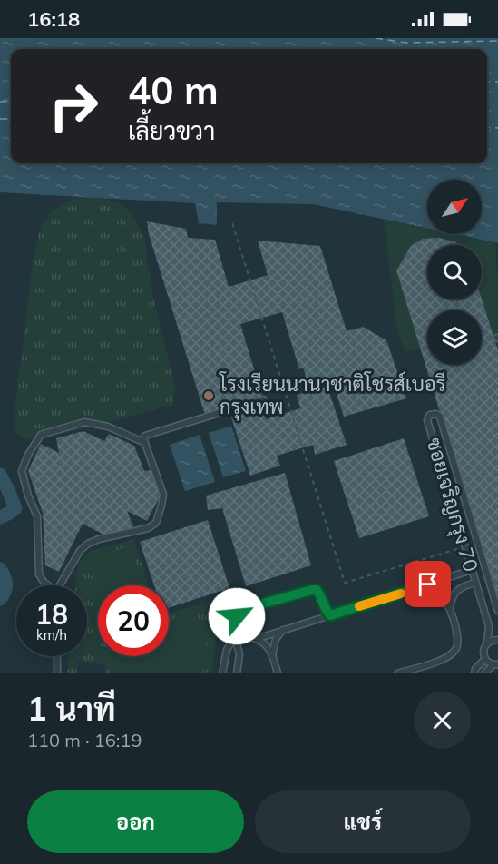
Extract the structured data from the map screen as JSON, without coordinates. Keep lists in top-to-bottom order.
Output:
{
  "streets": {
    "lane": ["ซอยเจริญกรุง 70"]
  },
  "places": ["โรงเรียนนานาชาติโชรส์เบอรี กรุงเทพ"],
  "north": "top right",
  "page": {
    "status": "16:18",
    "turn": ["40 m", "เลี้ยวขวา"],
    "speed": "18 km/h",
    "limit": "20",
    "heading": ["1 นาที", "110 m · 16:19"],
    "buttons": ["ออก", "แชร์"]
  }
}
